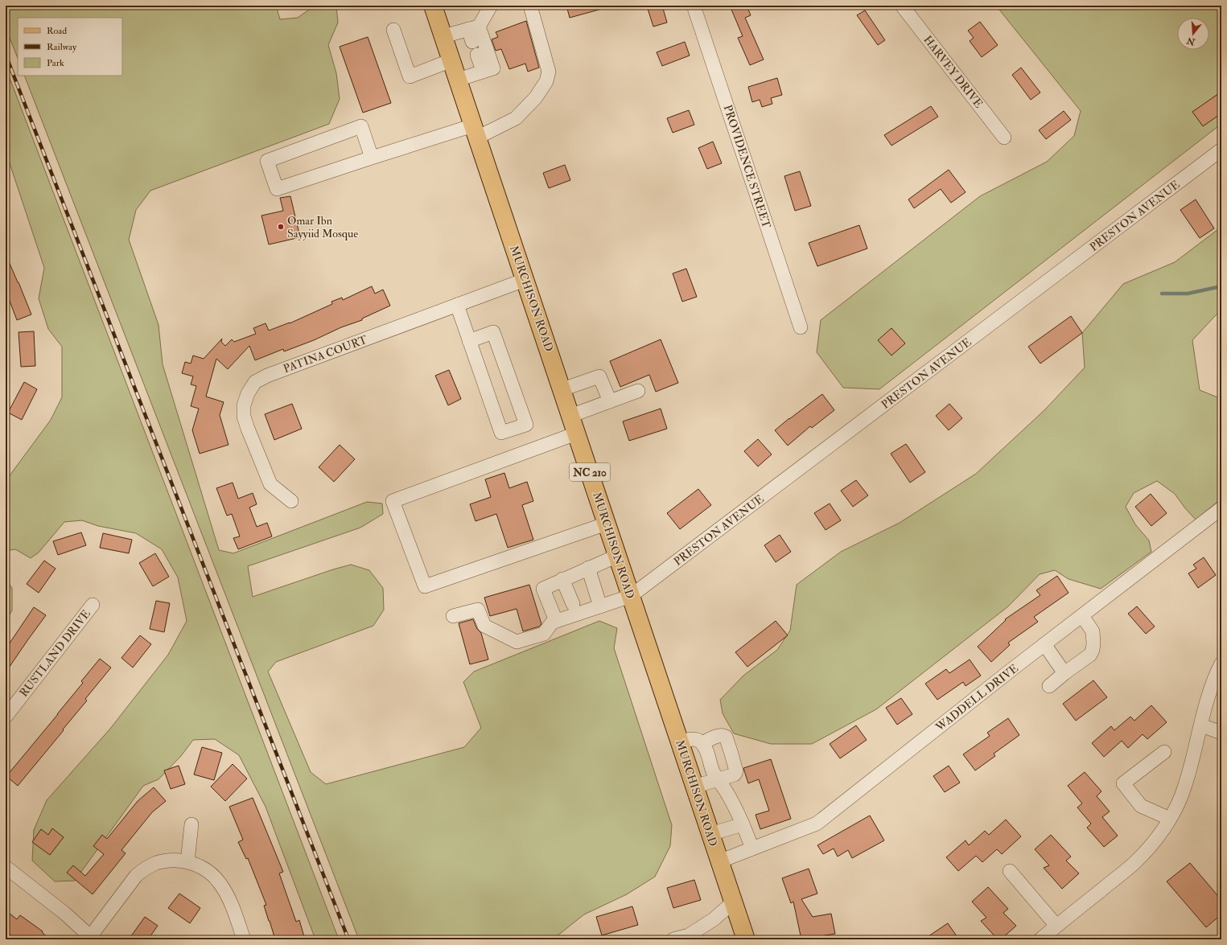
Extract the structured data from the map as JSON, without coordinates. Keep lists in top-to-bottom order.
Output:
{
  "streets": {
    "main road": ["MURCHISON ROAD", "NC 210"],
    "street": [
      "HARVEY DRIVE",
      "PROVIDENCE STREET",
      "PRESTON AVENUE",
      "PATINA COURT",
      "RUSTLAND DRIVE",
      "WADDELL DRIVE"
    ]
  },
  "crossings": [
    ["PRESTON AVENUE", "MURCHISON ROAD"],
    ["MURCHISON ROAD", "PATINA COURT"],
    ["MURCHISON ROAD", "WADDELL DRIVE"]
  ],
  "places": ["Omar Ibn Sayyiid Mosque"],
  "legend": ["Road", "Railway", "Park"],
  "north": "bottom"
}
